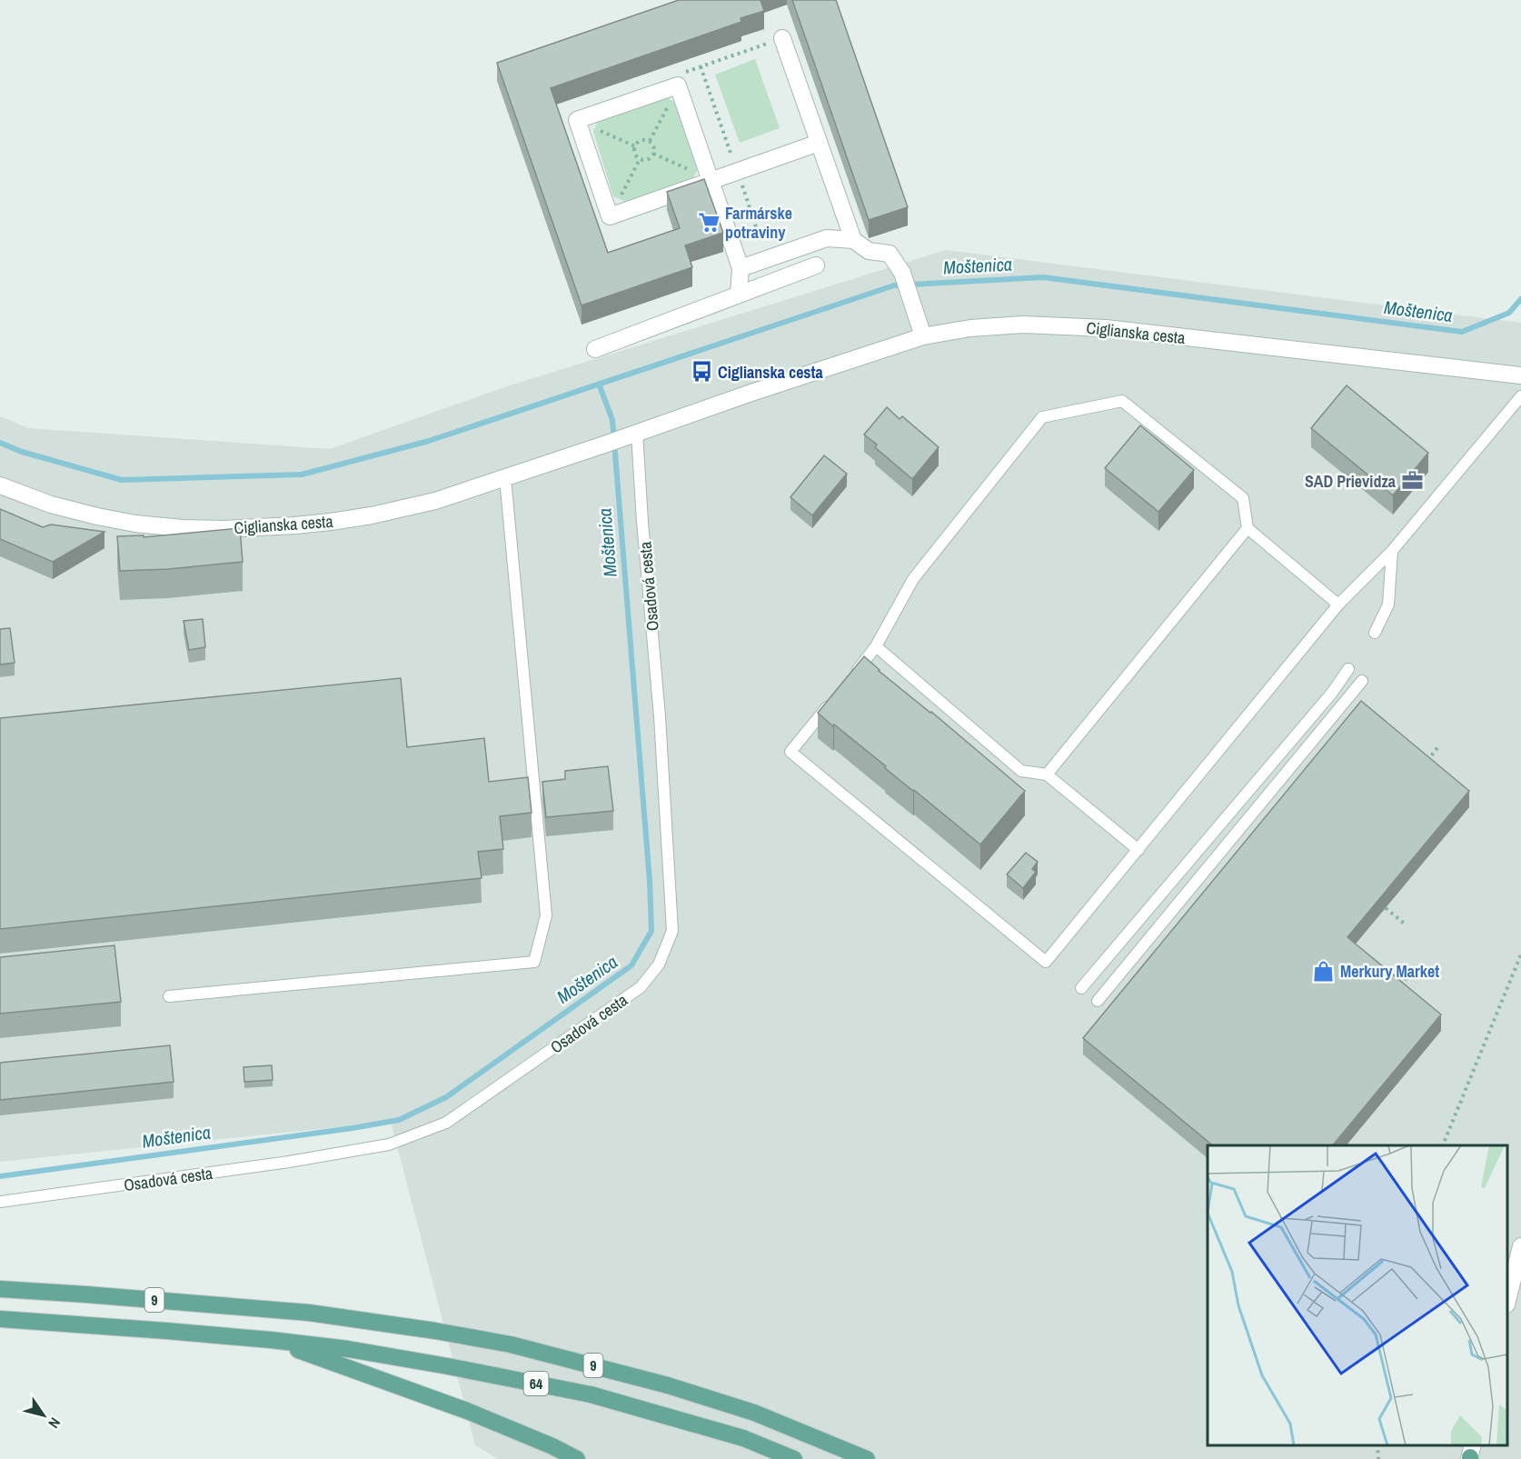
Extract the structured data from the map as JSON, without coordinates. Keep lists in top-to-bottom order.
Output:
{
  "streets": {
    "main road": ["9", "64"],
    "street": ["Ciglianska cesta"],
    "lane": ["Osadová cesta"]
  },
  "crossings": [
    ["Ciglianska cesta", "Osadová cesta"],
    ["9", "64"]
  ],
  "water": ["Moštenica"],
  "places": {
    "supermarket": ["Farmárske potraviny"],
    "bus stop": ["Ciglianska cesta"],
    "office": ["SAD Prievidza"],
    "shop": ["Merkury Market"]
  },
  "north": "bottom right"
}
